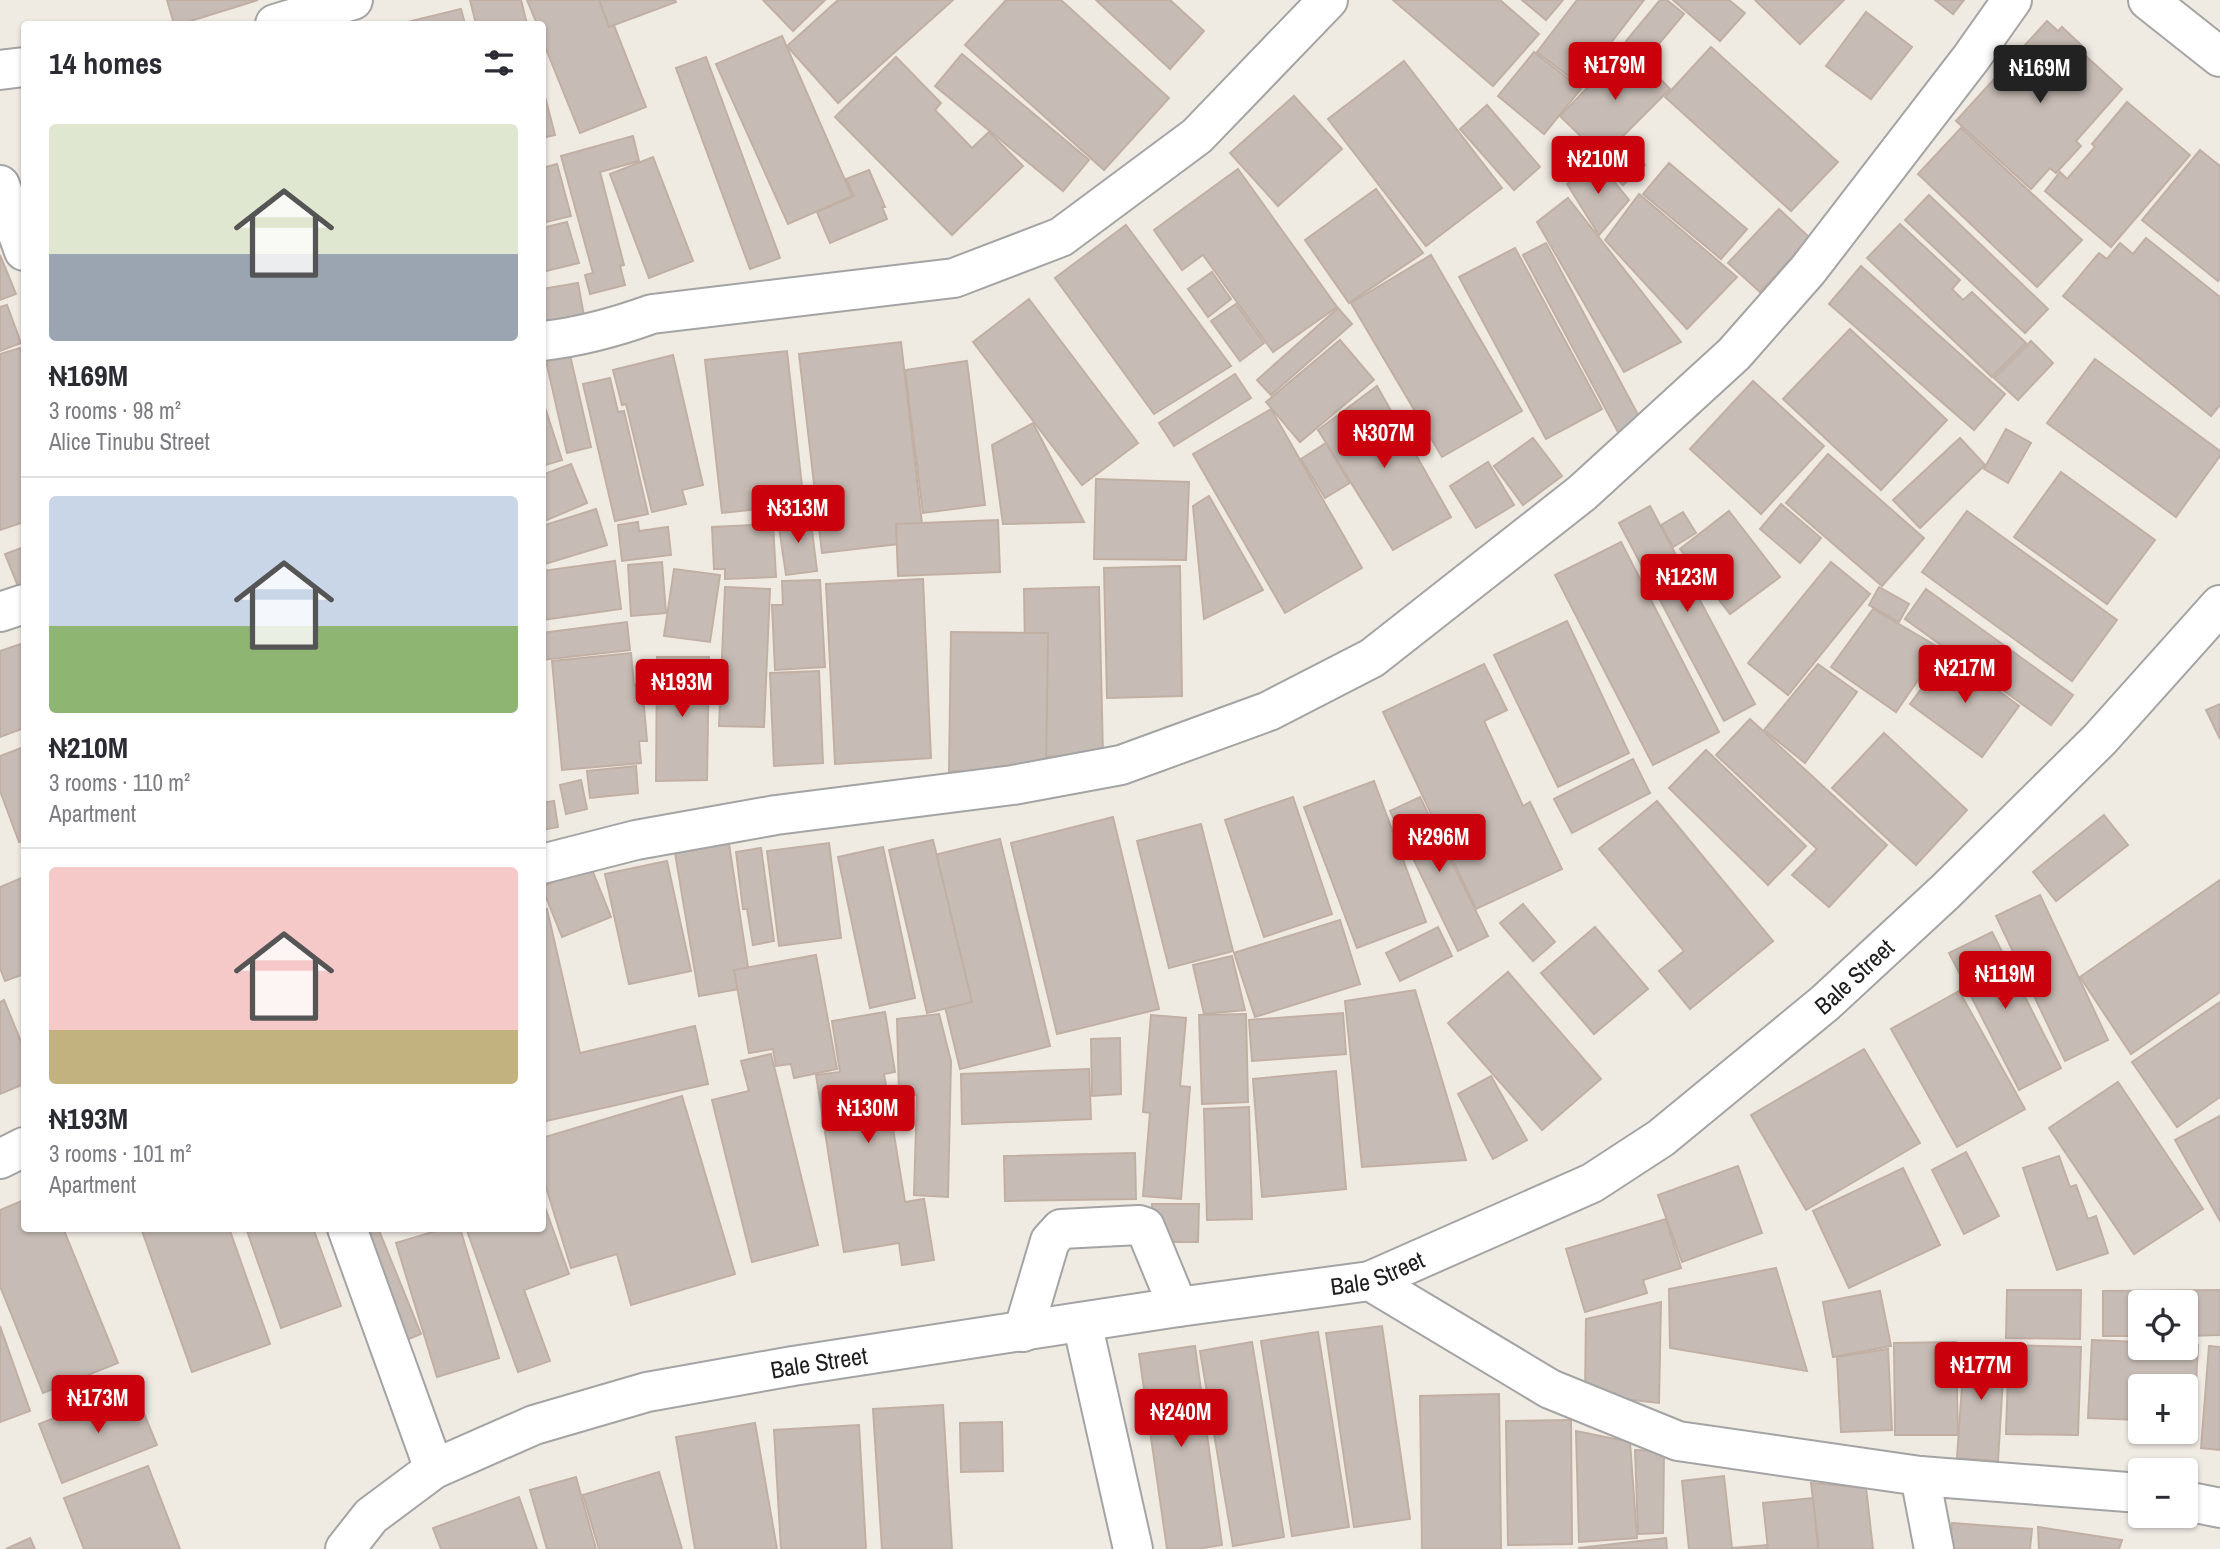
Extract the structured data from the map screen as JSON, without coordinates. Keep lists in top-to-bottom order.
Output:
{
  "streets": {
    "street": ["Bale Street"]
  },
  "page": {
    "heading": "14 homes",
    "price": [
      "₦179M",
      "₦169M",
      "₦210M",
      "₦307M",
      "₦313M",
      "₦123M",
      "₦217M",
      "₦193M",
      "₦296M",
      "₦119M",
      "₦130M",
      "₦177M",
      "₦173M",
      "₦240M"
    ],
    "list": [
      {
        "name": "₦169M",
        "note": "3 rooms · 98 m² · Alice Tinubu Street"
      },
      {
        "name": "₦210M",
        "note": "3 rooms · 110 m² · Apartment"
      },
      {
        "name": "₦193M",
        "note": "3 rooms · 101 m² · Apartment"
      }
    ],
    "map_buttons": ["+", "−"]
  }
}
